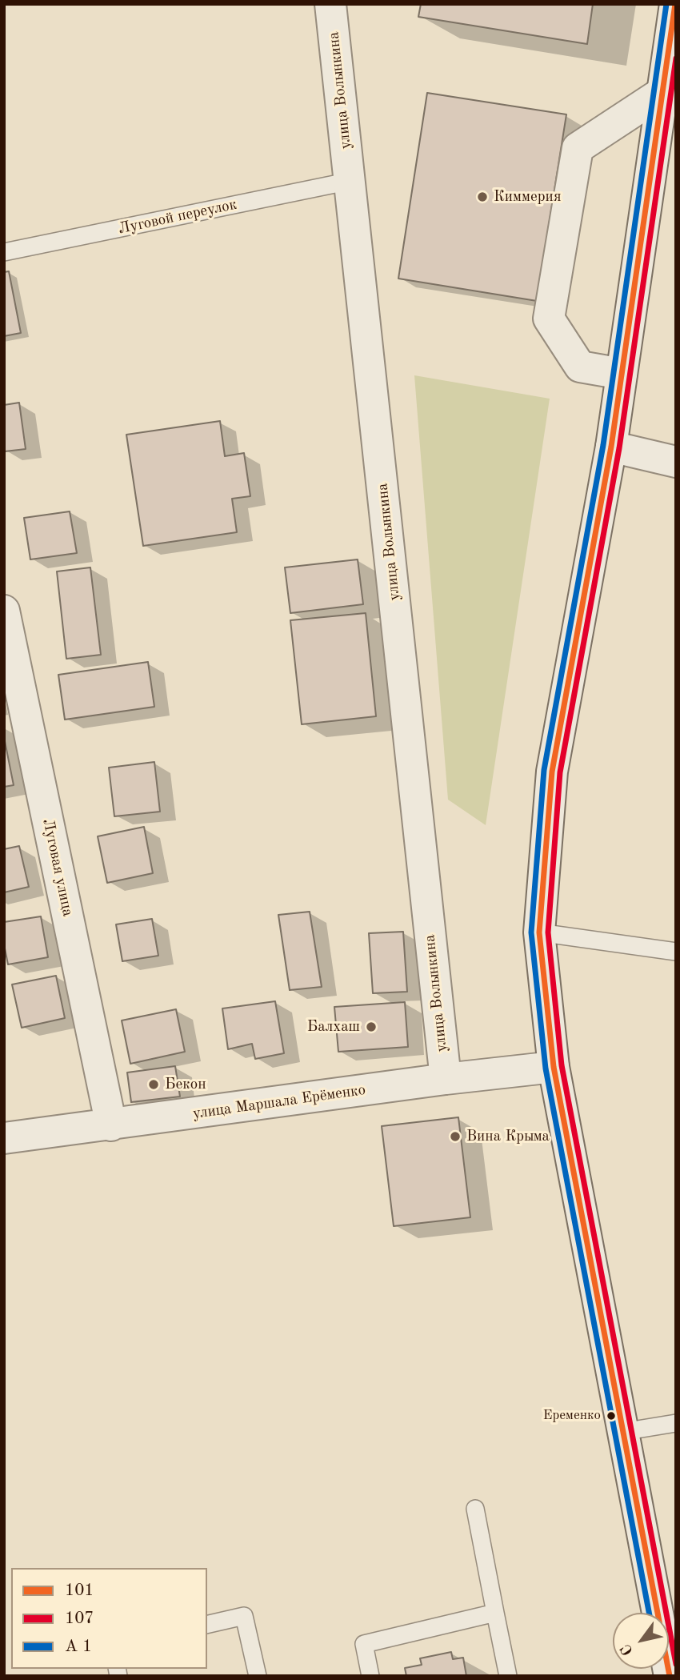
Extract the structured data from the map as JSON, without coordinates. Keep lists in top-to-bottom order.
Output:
{
  "streets": {
    "street": ["улица Волынкина", "Луговая улица", "улица Маршала Ерёменко"],
    "lane": ["Луговой переулок"]
  },
  "crossings": [
    ["улица Волынкина", "Луговой переулок"],
    ["улица Волынкина", "улица Маршала Ерёменко"],
    ["Луговая улица", "улица Маршала Ерёменко"]
  ],
  "places": [
    "Киммерия",
    "Балхаш",
    "Бекон",
    "Вина Крыма",
    "Еременко"
  ],
  "lines": ["transit line 101", "transit line 107"],
  "legend": ["101", "107", "A 1"],
  "north": "bottom left"
}
